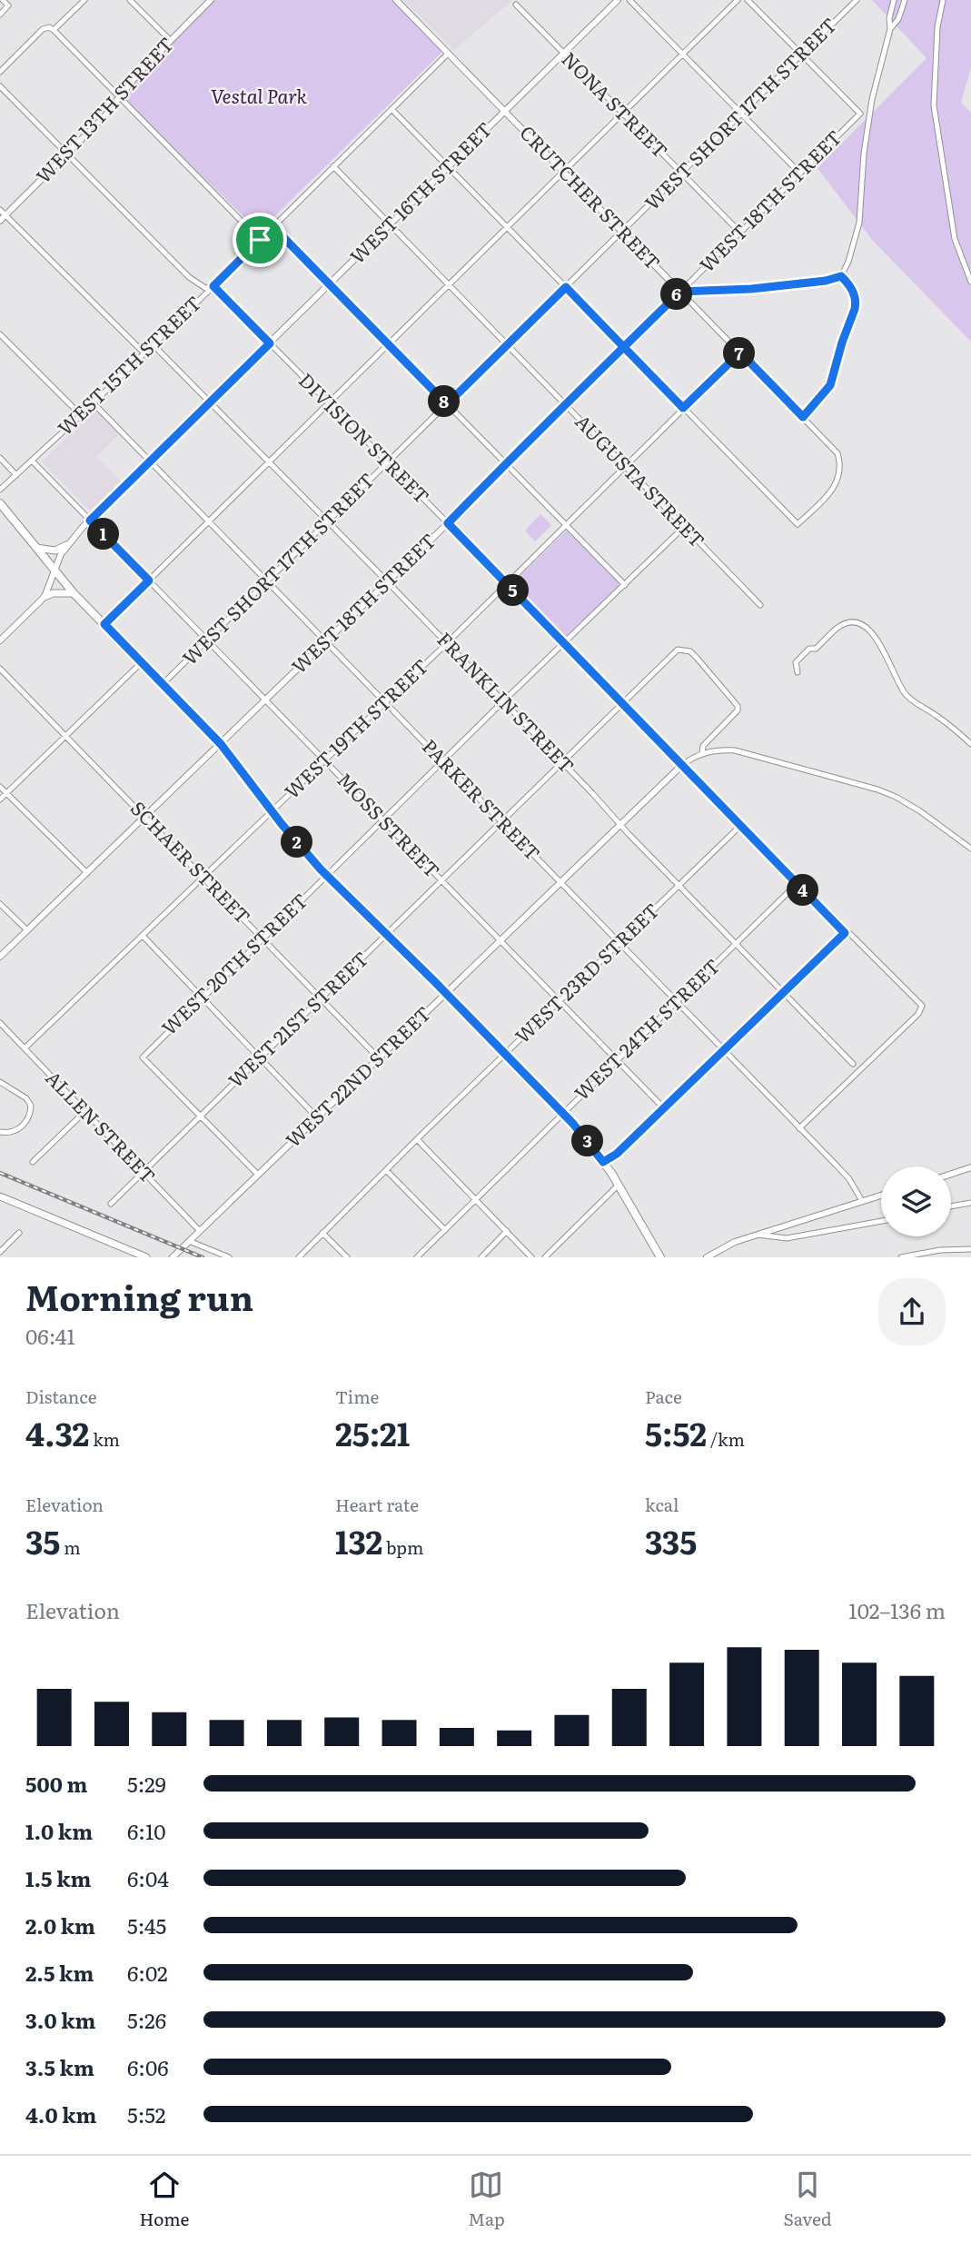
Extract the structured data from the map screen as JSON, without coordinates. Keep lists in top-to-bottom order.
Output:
{
  "streets": {
    "street": [
      "NONA STREET",
      "WEST 13TH STREET",
      "WEST SHORT 17TH STREET",
      "WEST 16TH STREET",
      "CRUTCHER STREET",
      "WEST 18TH STREET",
      "WEST 15TH STREET",
      "DIVISION STREET",
      "AUGUSTA STREET",
      "FRANKLIN STREET",
      "WEST 19TH STREET",
      "PARKER STREET",
      "MOSS STREET",
      "SCHAER STREET",
      "WEST 20TH STREET",
      "WEST 23RD STREET",
      "WEST 21ST STREET",
      "WEST 24TH STREET",
      "WEST 22ND STREET",
      "ALLEN STREET"
    ]
  },
  "crossings": [
    ["NONA STREET", "WEST SHORT 17TH STREET"],
    ["NONA STREET", "WEST 16TH STREET"],
    ["NONA STREET", "WEST 18TH STREET"],
    ["WEST 13TH STREET", "DIVISION STREET"],
    ["WEST SHORT 17TH STREET", "CRUTCHER STREET"],
    ["WEST SHORT 17TH STREET", "WEST 18TH STREET"],
    ["WEST SHORT 17TH STREET", "DIVISION STREET"],
    ["WEST SHORT 17TH STREET", "AUGUSTA STREET"],
    ["WEST SHORT 17TH STREET", "FRANKLIN STREET"],
    ["WEST SHORT 17TH STREET", "PARKER STREET"],
    ["WEST SHORT 17TH STREET", "MOSS STREET"],
    ["WEST 16TH STREET", "CRUTCHER STREET"],
    ["WEST 16TH STREET", "DIVISION STREET"],
    ["WEST 16TH STREET", "AUGUSTA STREET"],
    ["WEST 16TH STREET", "FRANKLIN STREET"],
    ["WEST 16TH STREET", "PARKER STREET"],
    ["WEST 16TH STREET", "MOSS STREET"],
    ["CRUTCHER STREET", "WEST 18TH STREET"],
    ["CRUTCHER STREET", "WEST 15TH STREET"],
    ["CRUTCHER STREET", "WEST 19TH STREET"],
    ["WEST 18TH STREET", "DIVISION STREET"],
    ["WEST 18TH STREET", "AUGUSTA STREET"],
    ["WEST 18TH STREET", "FRANKLIN STREET"],
    ["WEST 18TH STREET", "PARKER STREET"],
    ["WEST 18TH STREET", "MOSS STREET"],
    ["WEST 18TH STREET", "SCHAER STREET"],
    ["WEST 15TH STREET", "DIVISION STREET"],
    ["WEST 15TH STREET", "AUGUSTA STREET"],
    ["WEST 15TH STREET", "FRANKLIN STREET"],
    ["WEST 15TH STREET", "PARKER STREET"],
    ["WEST 15TH STREET", "MOSS STREET"],
    ["DIVISION STREET", "WEST 19TH STREET"],
    ["DIVISION STREET", "PARKER STREET"],
    ["DIVISION STREET", "WEST 20TH STREET"],
    ["DIVISION STREET", "WEST 23RD STREET"],
    ["DIVISION STREET", "WEST 21ST STREET"],
    ["DIVISION STREET", "WEST 24TH STREET"],
    ["DIVISION STREET", "WEST 22ND STREET"],
    ["AUGUSTA STREET", "WEST 19TH STREET"],
    ["AUGUSTA STREET", "WEST 20TH STREET"],
    ["FRANKLIN STREET", "WEST 19TH STREET"],
    ["FRANKLIN STREET", "WEST 20TH STREET"],
    ["FRANKLIN STREET", "WEST 23RD STREET"],
    ["FRANKLIN STREET", "WEST 21ST STREET"],
    ["FRANKLIN STREET", "WEST 24TH STREET"],
    ["FRANKLIN STREET", "WEST 22ND STREET"],
    ["WEST 19TH STREET", "PARKER STREET"],
    ["WEST 19TH STREET", "MOSS STREET"],
    ["WEST 19TH STREET", "SCHAER STREET"],
    ["WEST 19TH STREET", "ALLEN STREET"],
    ["PARKER STREET", "WEST 20TH STREET"],
    ["PARKER STREET", "WEST 23RD STREET"],
    ["PARKER STREET", "WEST 21ST STREET"],
    ["PARKER STREET", "WEST 24TH STREET"],
    ["PARKER STREET", "WEST 22ND STREET"],
    ["MOSS STREET", "WEST 20TH STREET"],
    ["MOSS STREET", "WEST 23RD STREET"],
    ["MOSS STREET", "WEST 21ST STREET"],
    ["MOSS STREET", "WEST 24TH STREET"],
    ["MOSS STREET", "WEST 22ND STREET"],
    ["SCHAER STREET", "WEST 20TH STREET"],
    ["SCHAER STREET", "WEST 21ST STREET"],
    ["SCHAER STREET", "WEST 22ND STREET"],
    ["WEST 20TH STREET", "WEST 21ST STREET"],
    ["WEST 21ST STREET", "ALLEN STREET"],
    ["WEST 22ND STREET", "ALLEN STREET"]
  ],
  "parks": ["Vestal Park"],
  "page": {
    "pins": [
      "6",
      "7",
      "8",
      "1",
      "5",
      "2",
      "4",
      "3"
    ],
    "heading": ["Morning run", "06:41"],
    "stats": [
      ["Distance", "4.32 km"],
      ["Time", "25:21"],
      ["Pace", "5:52 /km"],
      ["Elevation", "35 m"],
      ["Heart rate", "132 bpm"],
      ["kcal", "335"]
    ],
    "chart": ["Elevation", "102–136 m"],
    "list": [
      {
        "name": "500 m",
        "note": "5:29"
      },
      {
        "name": "1.0 km",
        "note": "6:10"
      },
      {
        "name": "1.5 km",
        "note": "6:04"
      },
      {
        "name": "2.0 km",
        "note": "5:45"
      },
      {
        "name": "2.5 km",
        "note": "6:02"
      },
      {
        "name": "3.0 km",
        "note": "5:26"
      },
      {
        "name": "3.5 km",
        "note": "6:06"
      },
      {
        "name": "4.0 km",
        "note": "5:52"
      }
    ],
    "tabs": ["Home", "Map", "Saved"]
  }
}
